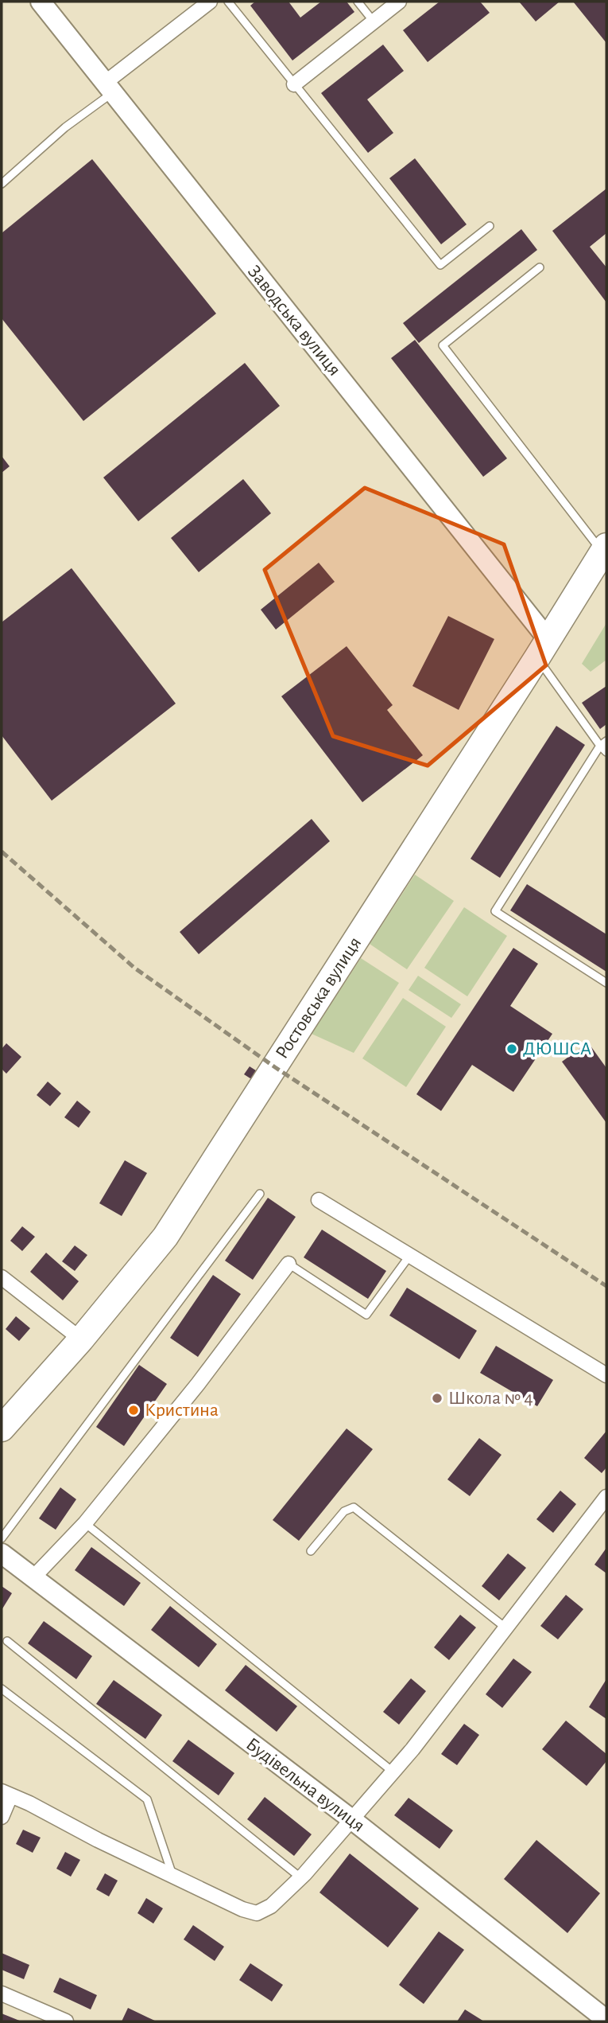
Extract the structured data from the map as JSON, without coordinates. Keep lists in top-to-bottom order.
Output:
{
  "streets": {
    "highway": ["Ростовська вулиця"],
    "main road": ["Заводська вулиця", "Будівельна вулиця"]
  },
  "crossings": [
    ["Заводська вулиця", "Ростовська вулиця"]
  ],
  "places": ["ДЮШСА", "Школа № 4", "Кристина"]
}
